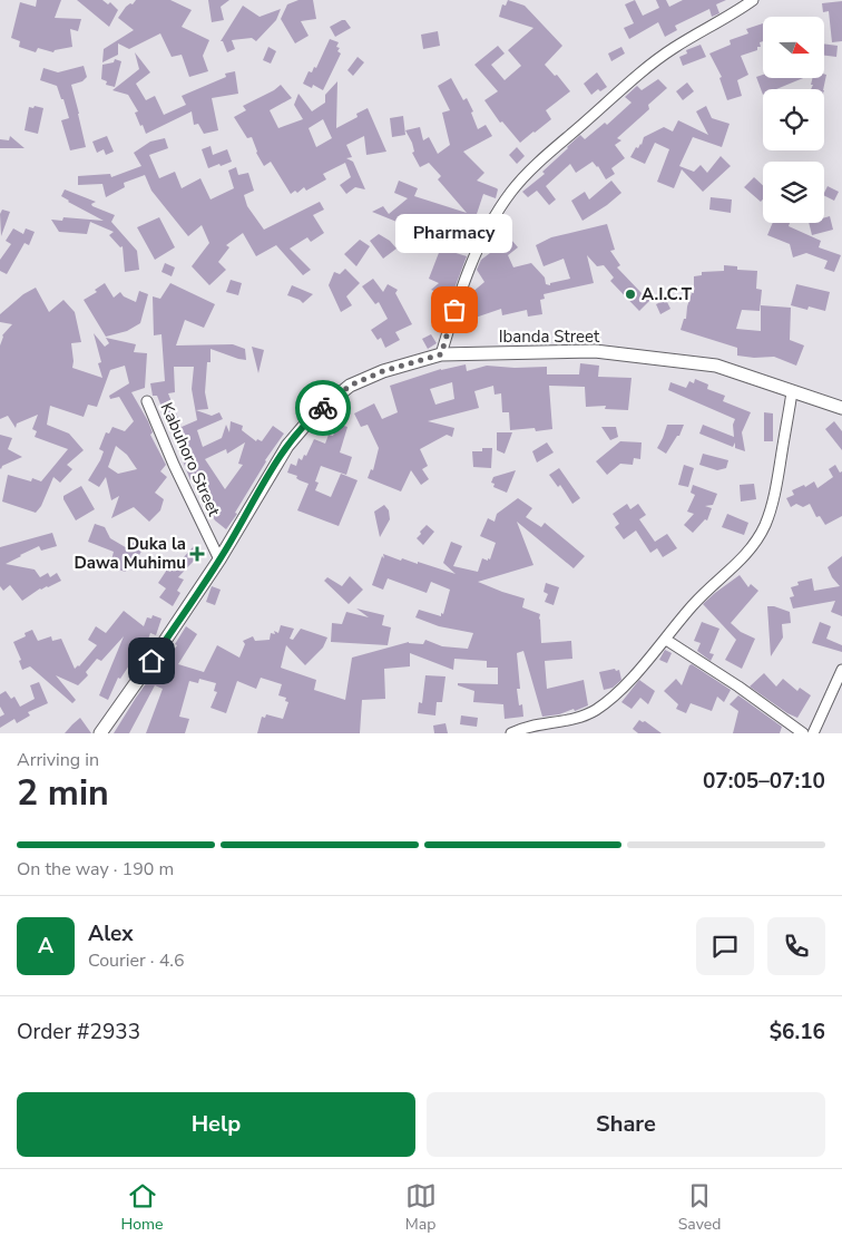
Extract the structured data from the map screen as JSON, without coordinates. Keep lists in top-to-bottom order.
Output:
{
  "streets": {
    "street": ["Ibanda Street", "Kabuhoro Street"]
  },
  "crossings": [
    ["Ibanda Street", "Kabuhoro Street"]
  ],
  "places": {
    "other": ["A.I.C.T", "Pharmacy"],
    "health": ["Duka la Dawa Muhimu"]
  },
  "north": "right",
  "page": {
    "bubble": "Pharmacy",
    "heading": ["2 min", "Arriving in", "07:05–07:10"],
    "panel": [
      "Alex",
      "Courier · 4.6",
      "Order #2933",
      "$6.16"
    ],
    "bar": "On the way · 190 m",
    "round": "A",
    "buttons": ["Help", "Share"],
    "tabs": ["Home", "Map", "Saved"]
  }
}
